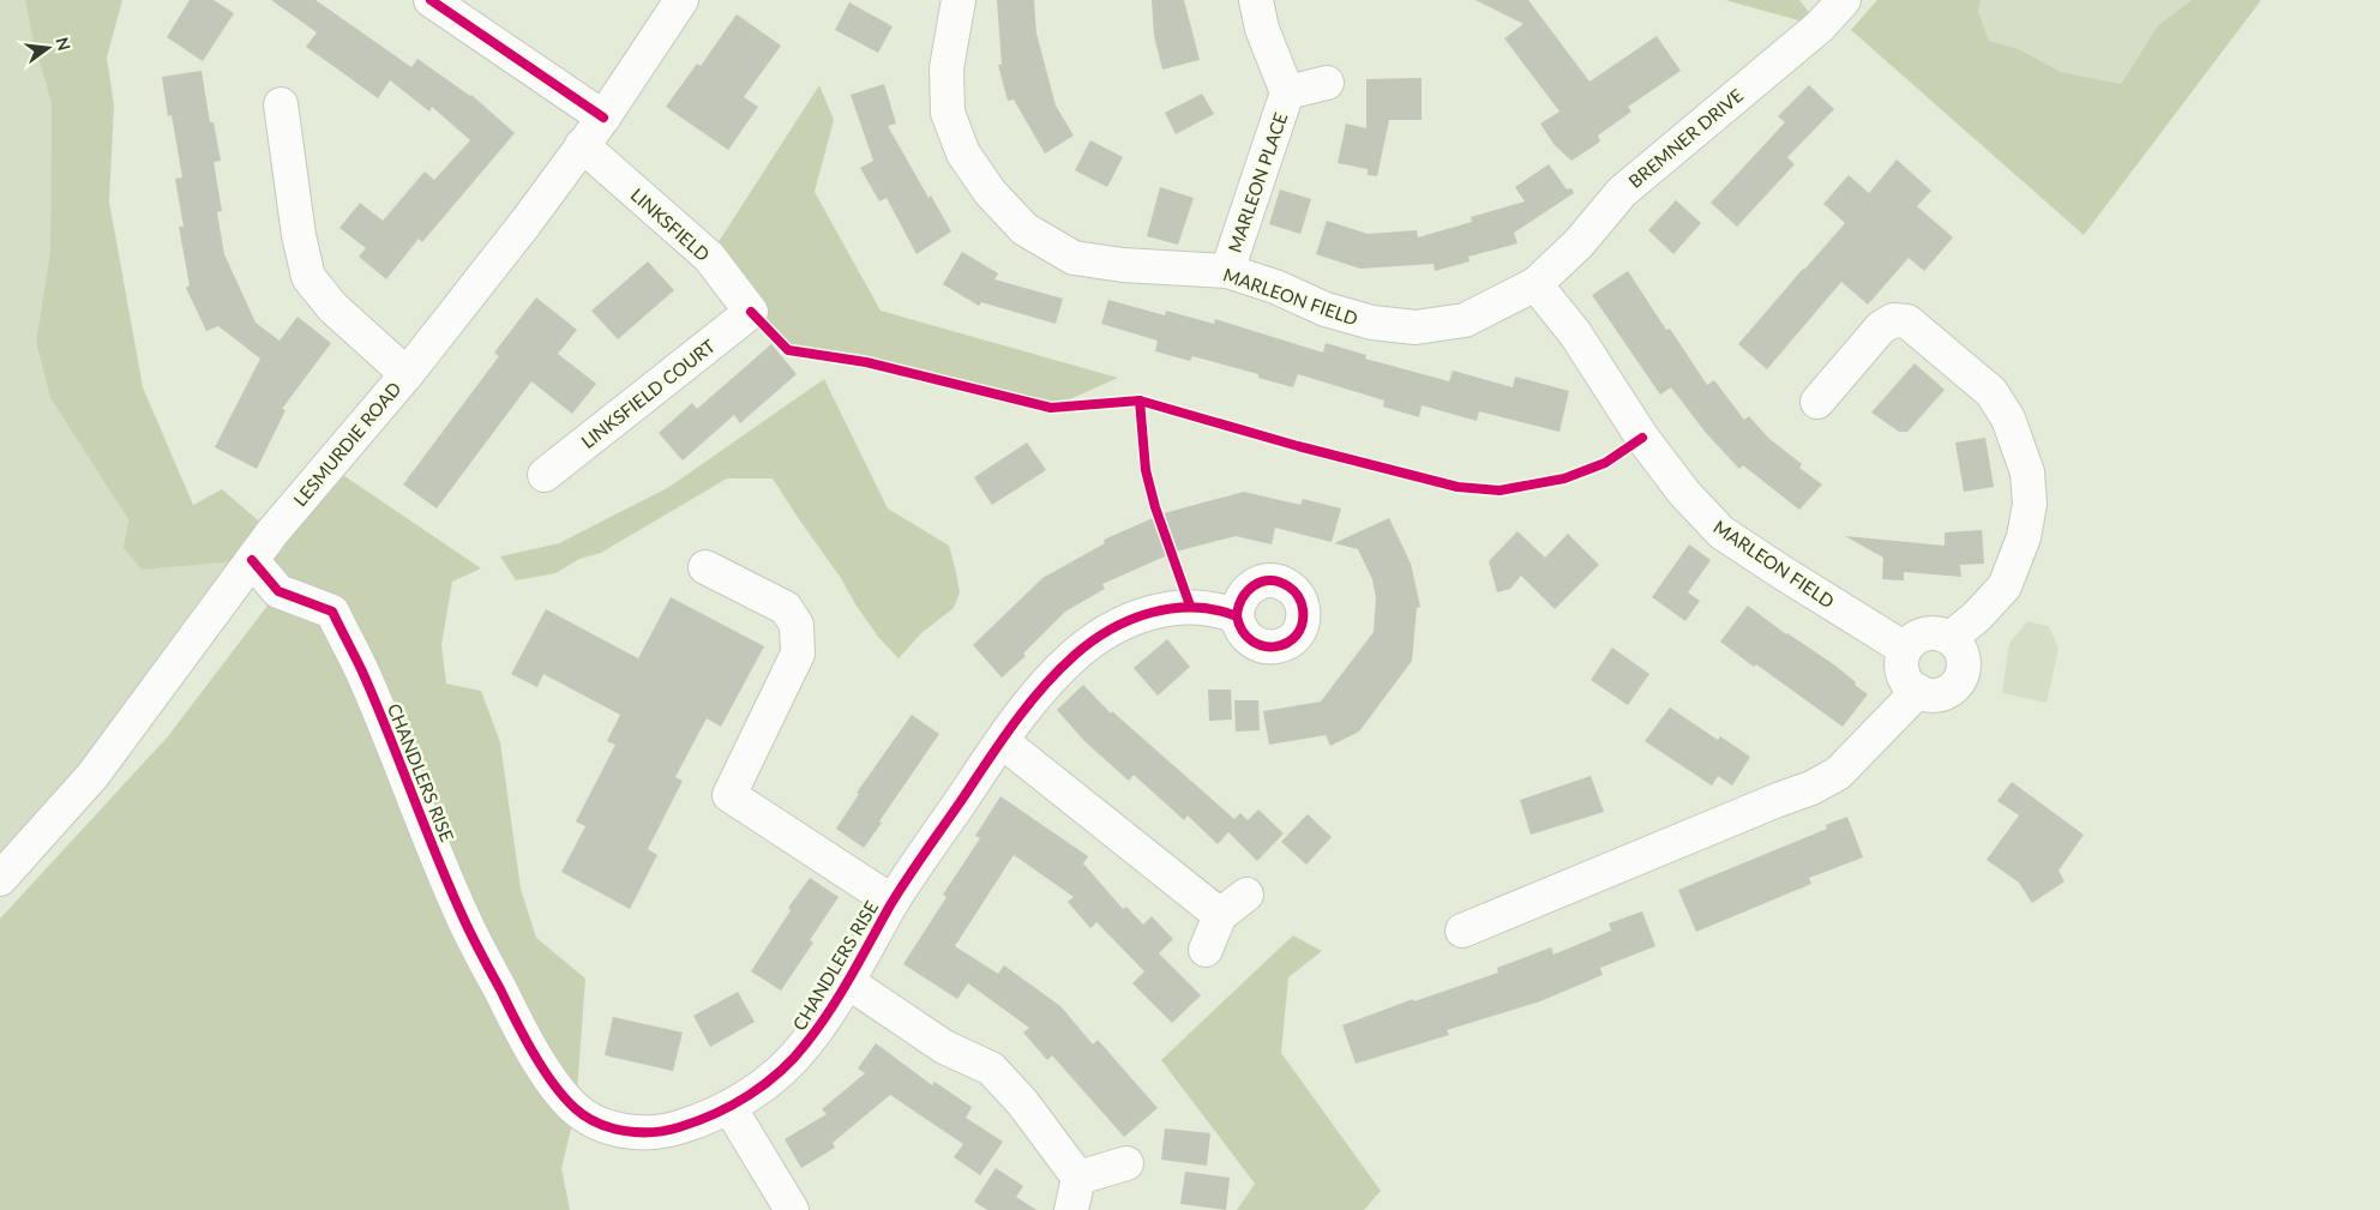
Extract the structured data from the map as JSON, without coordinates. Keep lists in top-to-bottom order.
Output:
{
  "streets": {
    "street": [
      "BREMNER DRIVE",
      "MARLEON PLACE",
      "LINKSFIELD",
      "MARLEON FIELD",
      "LINKSFIELD COURT",
      "LESMURDIE ROAD",
      "CHANDLERS RISE"
    ]
  },
  "crossings": [
    ["BREMNER DRIVE", "MARLEON FIELD"],
    ["MARLEON PLACE", "MARLEON FIELD"],
    ["LINKSFIELD", "LINKSFIELD COURT"],
    ["LINKSFIELD", "LESMURDIE ROAD"],
    ["LESMURDIE ROAD", "CHANDLERS RISE"]
  ],
  "north": "right"
}
